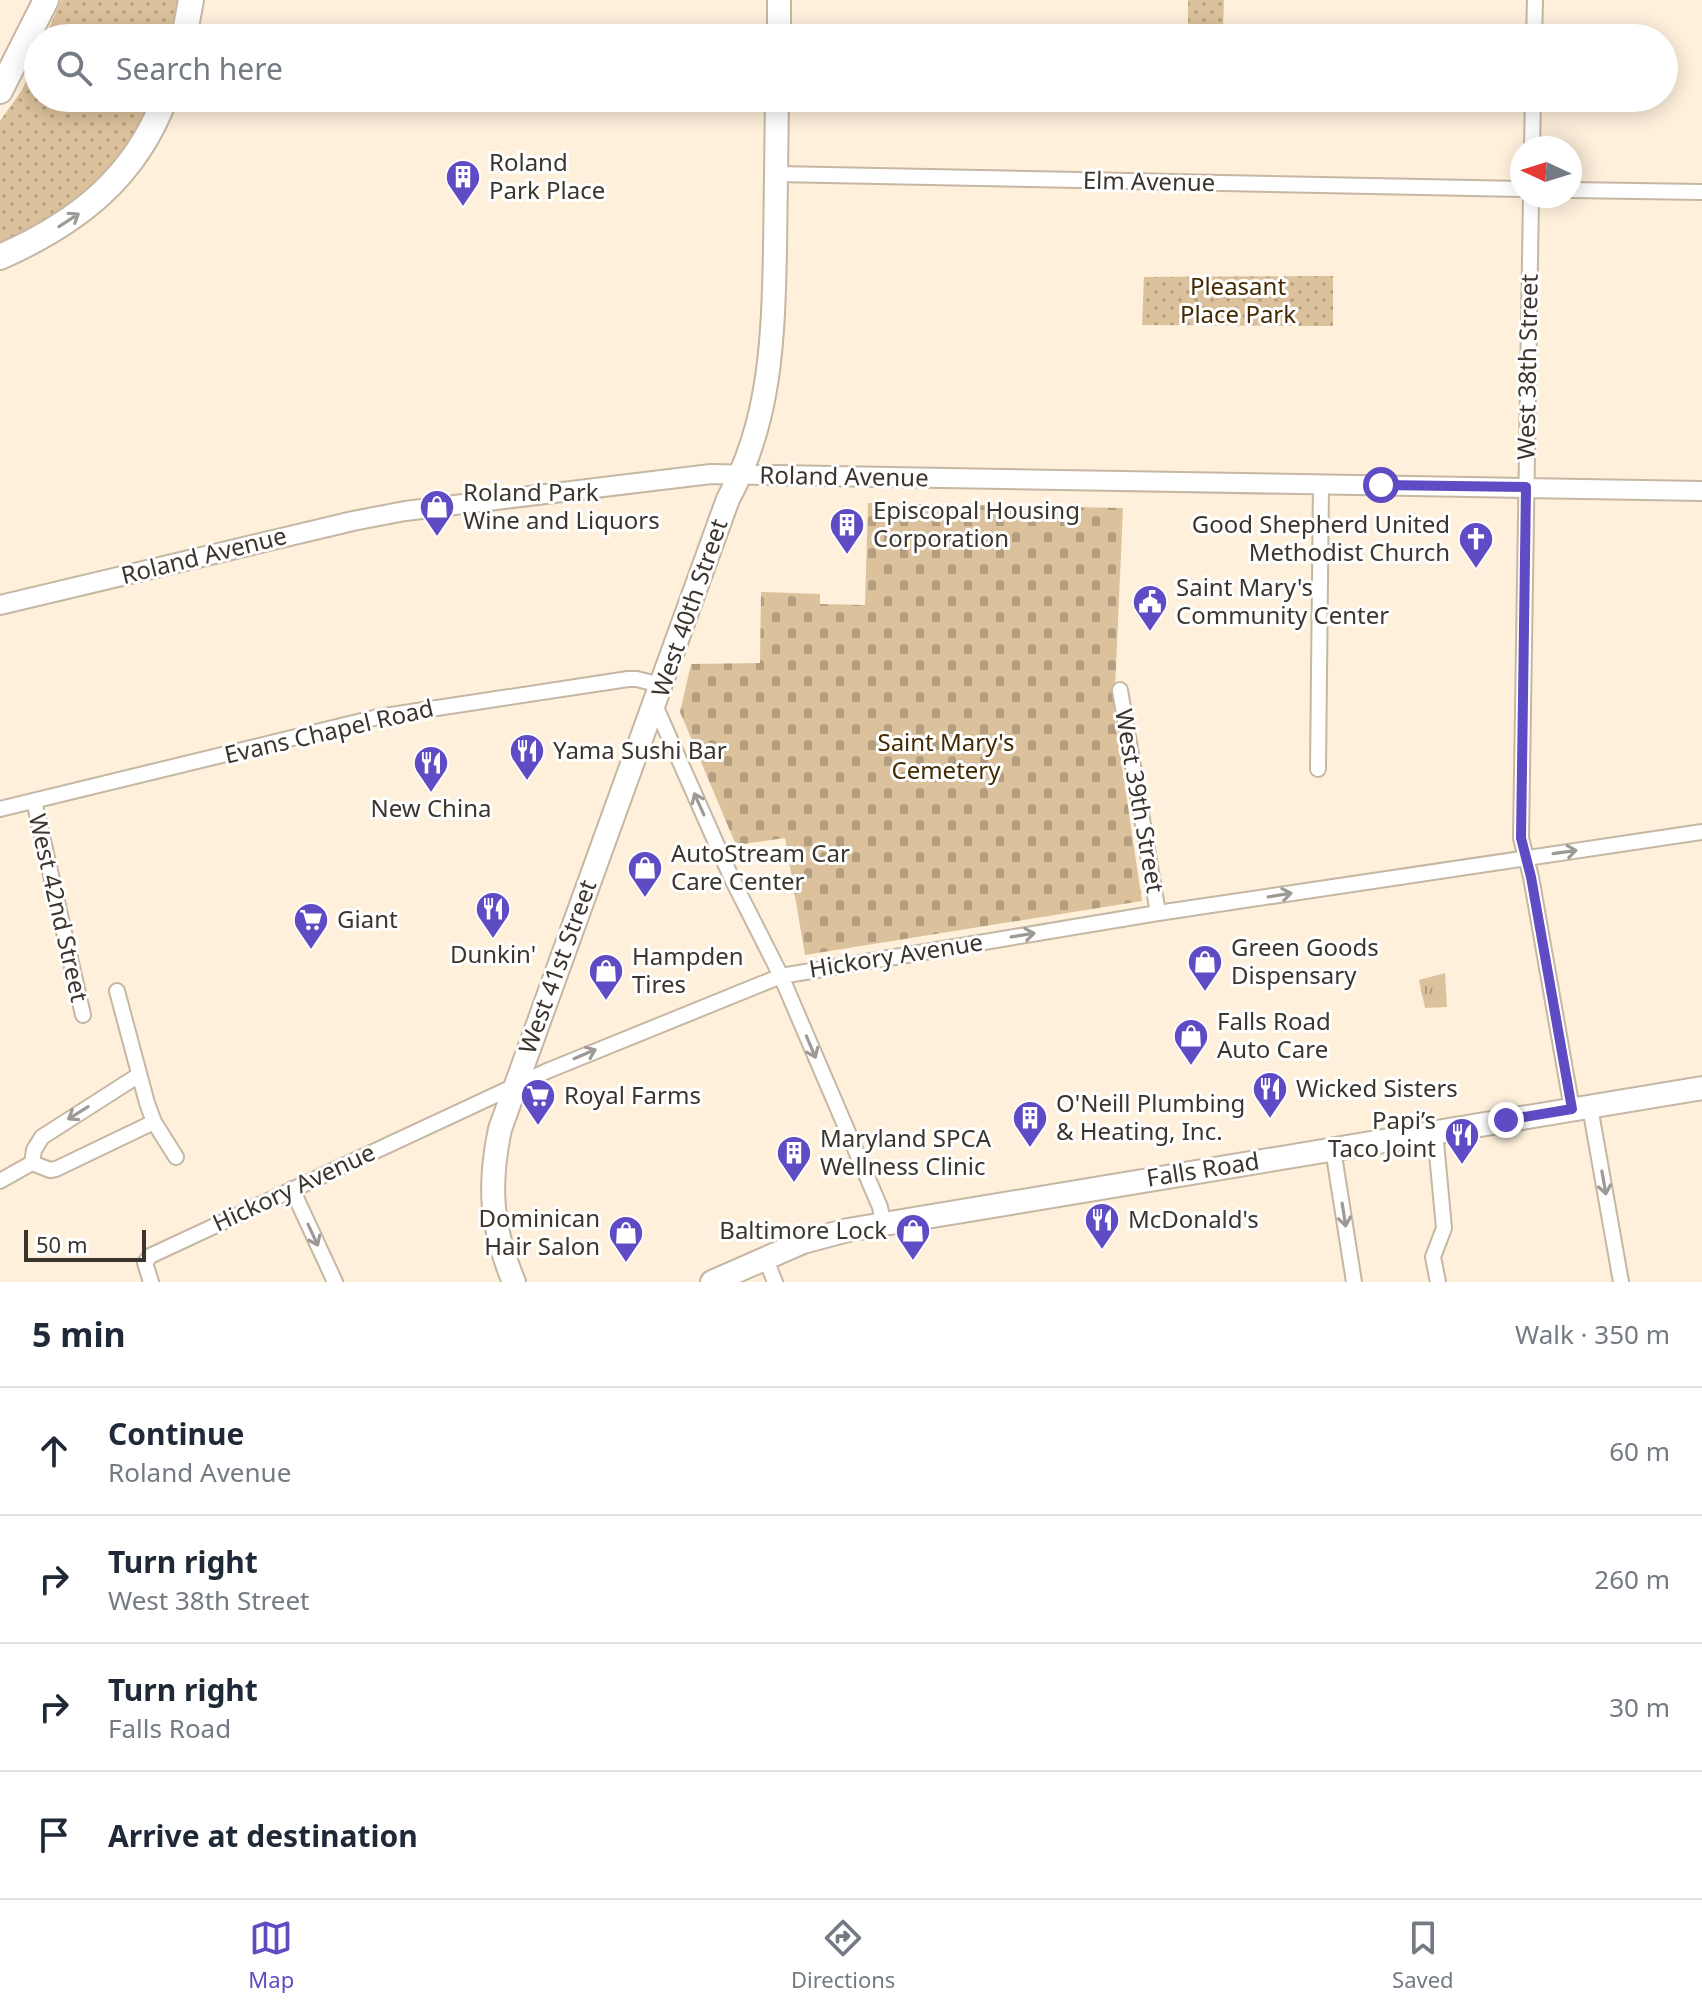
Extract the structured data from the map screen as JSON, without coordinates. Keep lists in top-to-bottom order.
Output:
{
  "streets": {
    "main road": ["West 40th Street", "West 41st Street", "Falls Road"],
    "street": [
      "Elm Avenue",
      "West 38th Street",
      "Roland Avenue",
      "Evans Chapel Road",
      "West 39th Street",
      "West 42nd Street",
      "Hickory Avenue"
    ]
  },
  "crossings": [
    ["Elm Avenue", "West 40th Street"],
    ["West 38th Street", "Roland Avenue"],
    ["West 38th Street", "Hickory Avenue"],
    ["West 38th Street", "Falls Road"],
    ["Roland Avenue", "West 40th Street"],
    ["West 40th Street", "Evans Chapel Road"],
    ["West 40th Street", "Hickory Avenue"],
    ["West 40th Street", "West 41st Street"],
    ["West 40th Street", "Falls Road"],
    ["Evans Chapel Road", "West 42nd Street"],
    ["Evans Chapel Road", "West 41st Street"],
    ["West 39th Street", "Hickory Avenue"],
    ["Hickory Avenue", "West 41st Street"]
  ],
  "one_way": ["Hickory Avenue"],
  "parks": ["Pleasant Place Park", "Saint Mary's Cemetery"],
  "places": {
    "building": [
      "Roland Park Place",
      "Episcopal Housing Corporation",
      "O'Neill Plumbing & Heating, Inc.",
      "Maryland SPCA Wellness Clinic"
    ],
    "shop": [
      "Roland Park Wine and Liquors",
      "AutoStream Car Care Center",
      "Green Goods Dispensary",
      "Hampden Tires",
      "Falls Road Auto Care",
      "Baltimore Lock",
      "Dominican Hair Salon"
    ],
    "church": ["Good Shepherd United Methodist Church"],
    "public building": ["Saint Mary's Community Center"],
    "restaurant": [
      "Yama Sushi Bar",
      "New China",
      "Dunkin'",
      "Wicked Sisters",
      "Papi’s Taco Joint",
      "McDonald's"
    ],
    "supermarket": ["Giant", "Royal Farms"]
  },
  "scale_bar": "50 m",
  "north": "left",
  "page": {
    "search": "Search here",
    "scale": "50 m",
    "heading": ["5 min", "Walk · 350 m"],
    "list": [
      ["Continue", "Roland Avenue", "60 m"],
      ["Turn right", "West 38th Street", "260 m"],
      ["Turn right", "Falls Road", "30 m"],
      "Arrive at destination"
    ],
    "nav": ["Map", "Directions", "Saved"]
  }
}
